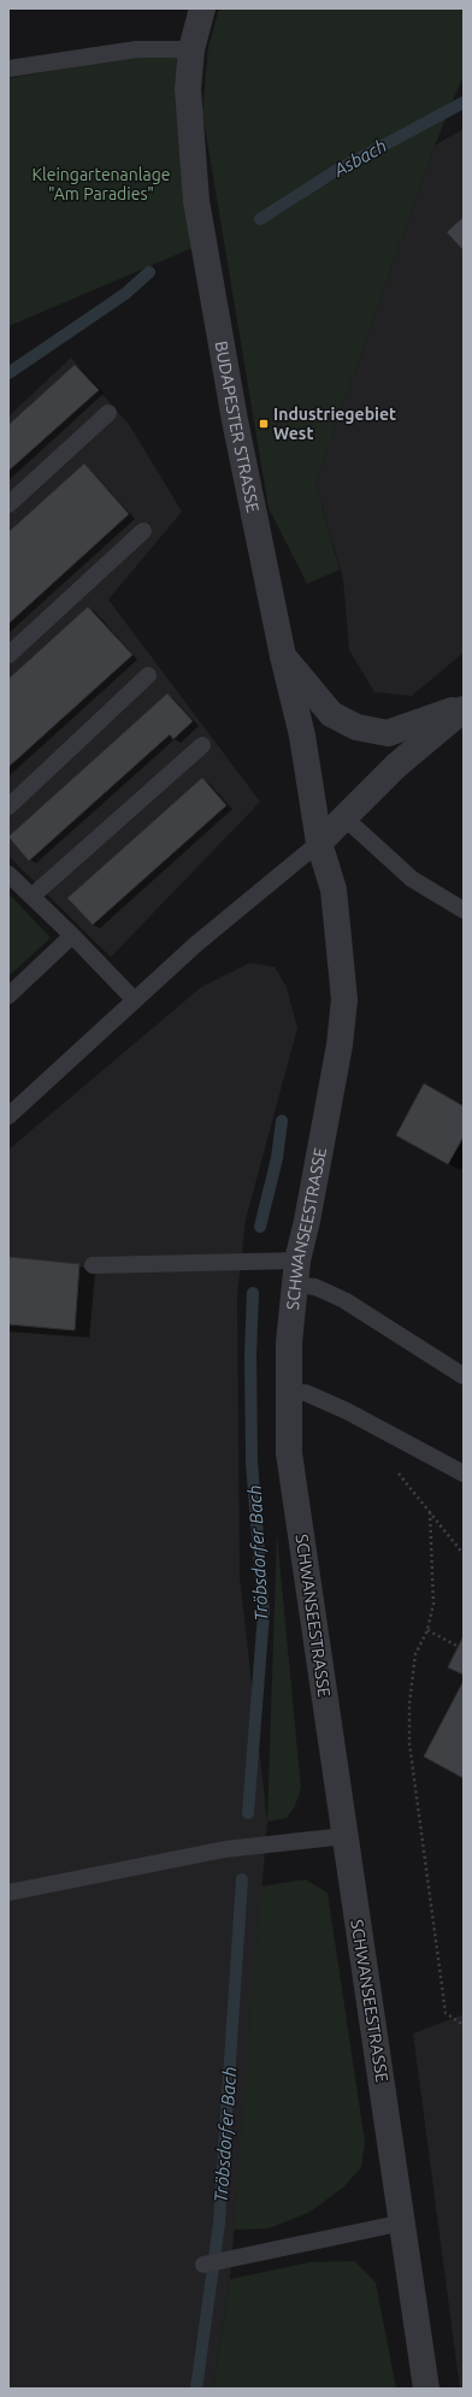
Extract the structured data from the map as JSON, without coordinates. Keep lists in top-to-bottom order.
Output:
{
  "streets": {
    "street": ["BUDAPESTER STRASSE", "SCHWANSEESTRASSE"]
  },
  "crossings": [
    ["BUDAPESTER STRASSE", "SCHWANSEESTRASSE"]
  ],
  "water": ["Asbach", "Tröbsdorfer Bach"],
  "parks": ["Kleingartenanlage \"Am Paradies\""],
  "places": {
    "transit": ["Industriegebiet West"]
  }
}
